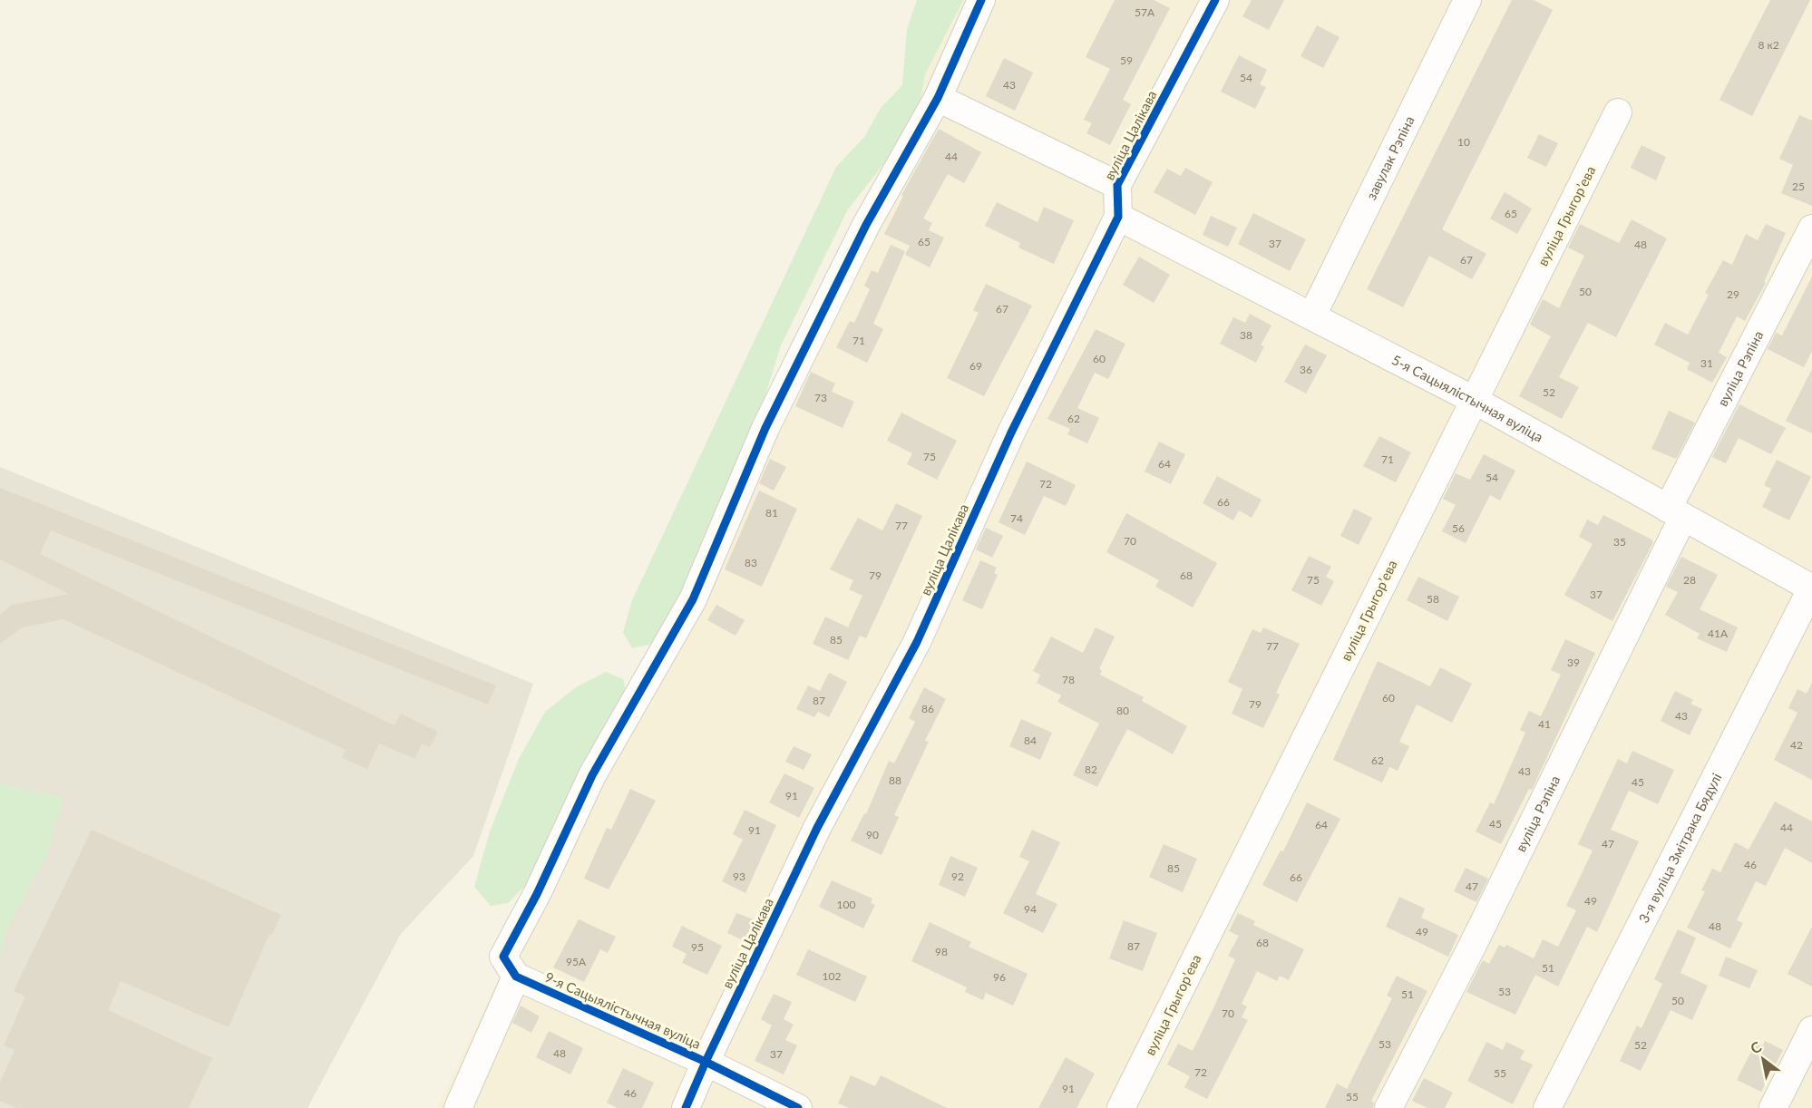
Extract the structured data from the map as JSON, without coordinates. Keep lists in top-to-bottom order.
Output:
{
  "streets": {
    "street": [
      "вуліца Цалікава",
      "завулак Рэпіна",
      "вуліца Грыгорʼева",
      "вуліца Рэпіна",
      "5-я Сацыялістычная вуліца",
      "3-я вуліца Змітрака Бядулі",
      "9-я Сацыялістычная вуліца"
    ]
  },
  "crossings": [
    ["вуліца Цалікава", "5-я Сацыялістычная вуліца"],
    ["вуліца Цалікава", "9-я Сацыялістычная вуліца"],
    ["завулак Рэпіна", "5-я Сацыялістычная вуліца"],
    ["вуліца Грыгорʼева", "5-я Сацыялістычная вуліца"],
    ["вуліца Рэпіна", "5-я Сацыялістычная вуліца"],
    ["5-я Сацыялістычная вуліца", "3-я вуліца Змітрака Бядулі"]
  ],
  "house_numbers": [
    "57А",
    "8 к2",
    "59",
    "54",
    "43",
    "10",
    "44",
    "25",
    "65",
    "65",
    "37",
    "48",
    "67",
    "50",
    "29",
    "67",
    "38",
    "71",
    "60",
    "31",
    "69",
    "36",
    "52",
    "73",
    "62",
    "75",
    "71",
    "64",
    "54",
    "72",
    "66",
    "81",
    "74",
    "77",
    "56",
    "70",
    "35",
    "83",
    "79",
    "68",
    "75",
    "28",
    "37",
    "58",
    "41А",
    "85",
    "77",
    "39",
    "78",
    "60",
    "87",
    "79",
    "86",
    "80",
    "43",
    "41",
    "84",
    "42",
    "62",
    "82",
    "43",
    "88",
    "45",
    "91",
    "45",
    "64",
    "44",
    "91",
    "90",
    "47",
    "46",
    "85",
    "93",
    "92",
    "66",
    "47",
    "49",
    "100",
    "94",
    "48",
    "49",
    "68",
    "87",
    "95",
    "98",
    "95А",
    "51",
    "102",
    "96",
    "53",
    "51",
    "50",
    "70",
    "53",
    "52",
    "48",
    "37",
    "72",
    "55",
    "91",
    "46",
    "55"
  ],
  "north": "top left"
}
